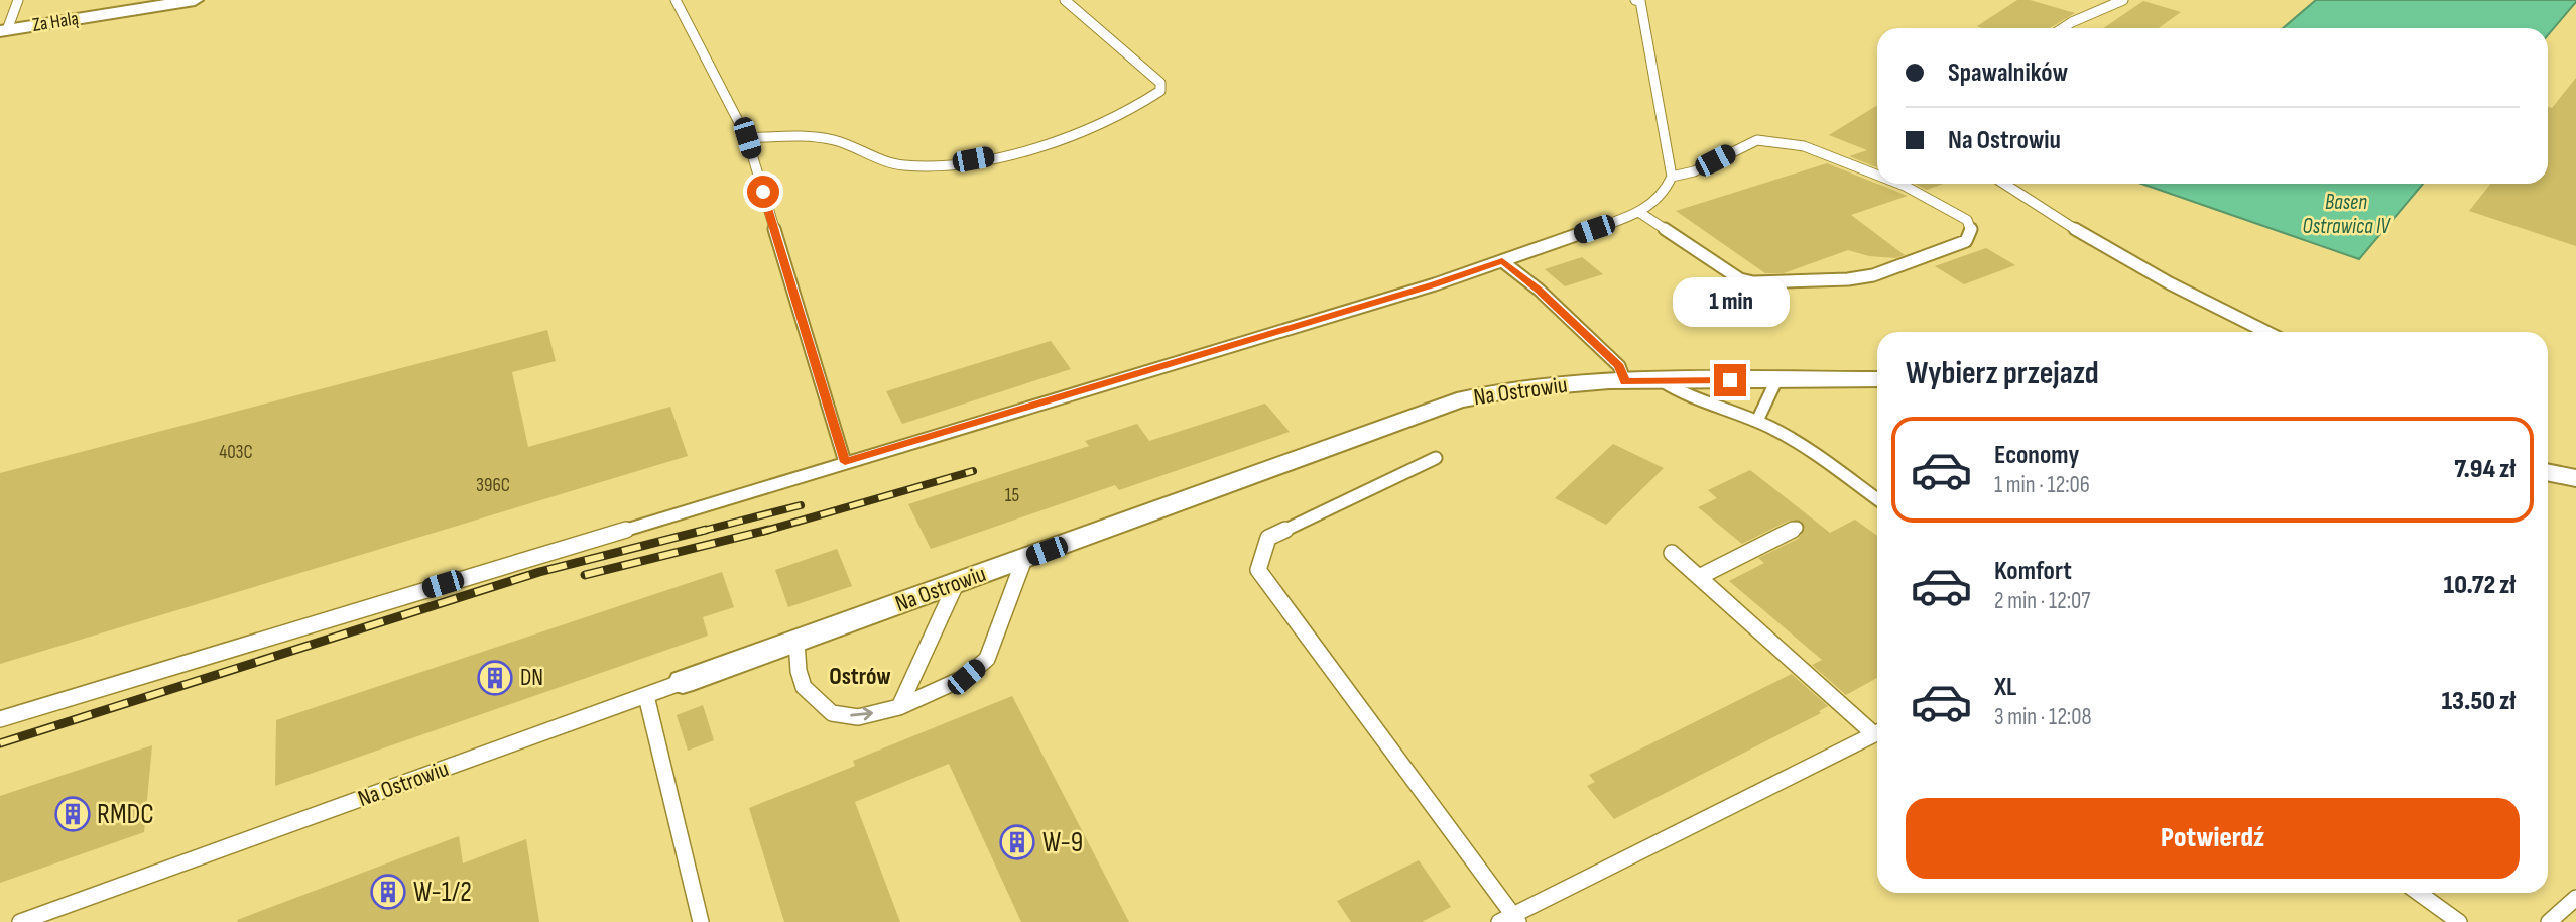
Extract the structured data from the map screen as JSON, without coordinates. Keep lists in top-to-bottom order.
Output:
{
  "streets": {
    "street": ["Za Halą", "Na Ostrowiu"]
  },
  "districts": ["Ostrów"],
  "water": ["Basen Ostrawica IV"],
  "places": {
    "building": [
      "DN",
      "RMDC",
      "W-9",
      "W-1/2"
    ]
  },
  "house_numbers": ["403C", "396C", "15"],
  "page": {
    "banner": ["Spawalników", "Na Ostrowiu"],
    "bubble": "1 min",
    "heading": "Wybierz przejazd",
    "list": [
      {
        "name": "Economy",
        "note": "1 min · 12:06",
        "value": "7.94 zł"
      },
      {
        "name": "Komfort",
        "note": "2 min · 12:07",
        "value": "10.72 zł"
      },
      {
        "name": "XL",
        "note": "3 min · 12:08",
        "value": "13.50 zł"
      }
    ],
    "buttons": "Potwierdź"
  }
}
